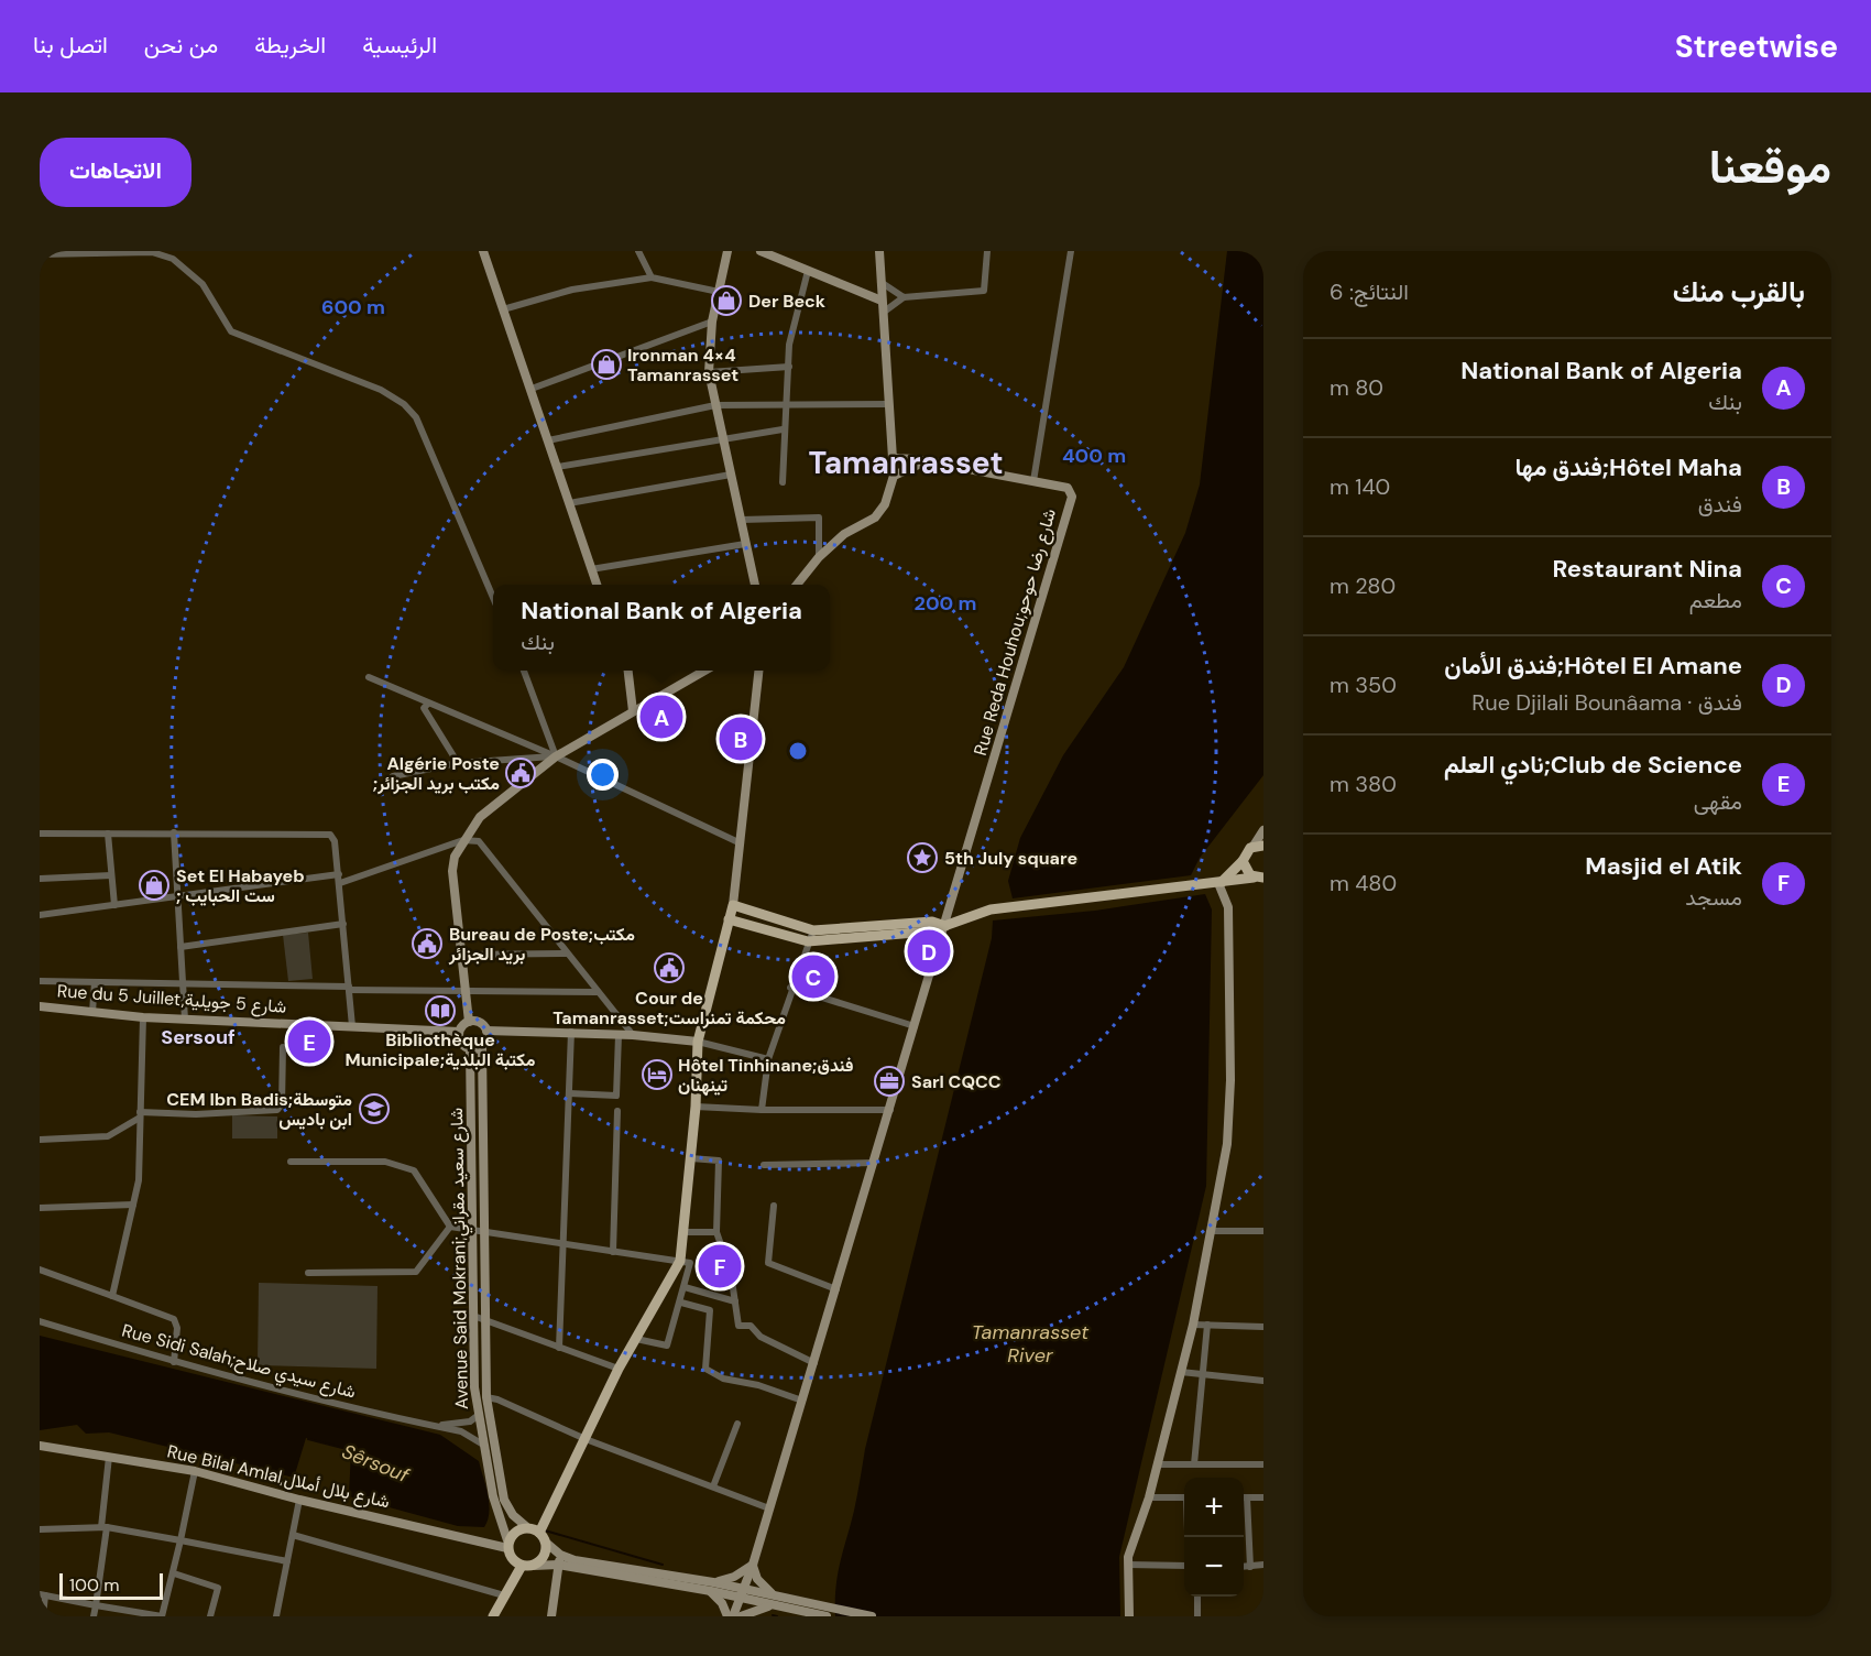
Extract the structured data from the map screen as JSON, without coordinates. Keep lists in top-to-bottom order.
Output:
{
  "streets": {
    "street": [
      "Rue Reda Houhou;شارع رضا حوحو",
      "Rue du 5 Juillet,شارع 5 جويلية",
      "Avenue Said Mokrani;شارع سعيد مقراني",
      "Rue Sidi Salah;شارع سيدي صلاح",
      "Rue Bilal Amlal,شارع بلال أملال"
    ]
  },
  "crossings": [
    ["Rue du 5 Juillet,شارع 5 جويلية", "Avenue Said Mokrani;شارع سعيد مقراني"],
    ["Avenue Said Mokrani;شارع سعيد مقراني", "Rue Sidi Salah;شارع سيدي صلاح"],
    ["Avenue Said Mokrani;شارع سعيد مقراني", "Rue Bilal Amlal,شارع بلال أملال"]
  ],
  "districts": ["Tamanrasset", "Sersouf"],
  "water": ["Tamanrasset River", "Sêrsouf"],
  "places": {
    "shop": ["Der Beck", "Ironman 4×4 Tamanrasset", "Set El Habayeb ; ست الحبايب"],
    "public building": ["Algérie Poste ;مكتب بريد الجزائر", "Bureau de Poste;مكتب بريد الجزائر", "Cour de Tamanrasset;محكمة تمنراست"],
    "place": ["5th July square"],
    "library": ["Bibliothèque Municipale;مكتبة البلدية"],
    "hotel": ["Hôtel Tinhinane;فندق تينهنان"],
    "office": ["Sarl CQCC"],
    "school or university": ["CEM Ibn Badis;متوسطة ابن باديس"]
  },
  "scale_bar": "100 m",
  "page": {
    "header": "Streetwise",
    "nav": [
      "الرئيسية",
      "الخريطة",
      "من نحن",
      "اتصل بنا"
    ],
    "title": "موقعنا",
    "buttons": "الاتجاهات",
    "heading": ["بالقرب منك", "النتائج: 6"],
    "list": [
      {
        "mark": "A",
        "name": "National Bank of Algeria",
        "note": "بنك",
        "value": "80 m"
      },
      {
        "mark": "B",
        "name": "Hôtel Maha;فندق مها",
        "note": "فندق",
        "value": "140 m"
      },
      {
        "mark": "C",
        "name": "Restaurant Nina",
        "note": "مطعم",
        "value": "280 m"
      },
      {
        "mark": "D",
        "name": "Hôtel El Amane;فندق الأمان",
        "note": "فندق · Rue Djilali Bounâama",
        "value": "350 m"
      },
      {
        "mark": "E",
        "name": "Club de Science;نادي العلم",
        "note": "مقهى",
        "value": "380 m"
      },
      {
        "mark": "F",
        "name": "Masjid el Atik",
        "note": "مسجد",
        "value": "480 m"
      }
    ],
    "popup": ["National Bank of Algeria", "بنك"],
    "pins": [
      "A",
      "B",
      "D",
      "C",
      "E",
      "F"
    ],
    "map_buttons": ["+", "−"],
    "scale": "100 m"
  },
  "rings": ["600 m", "400 m", "200 m"]
}
